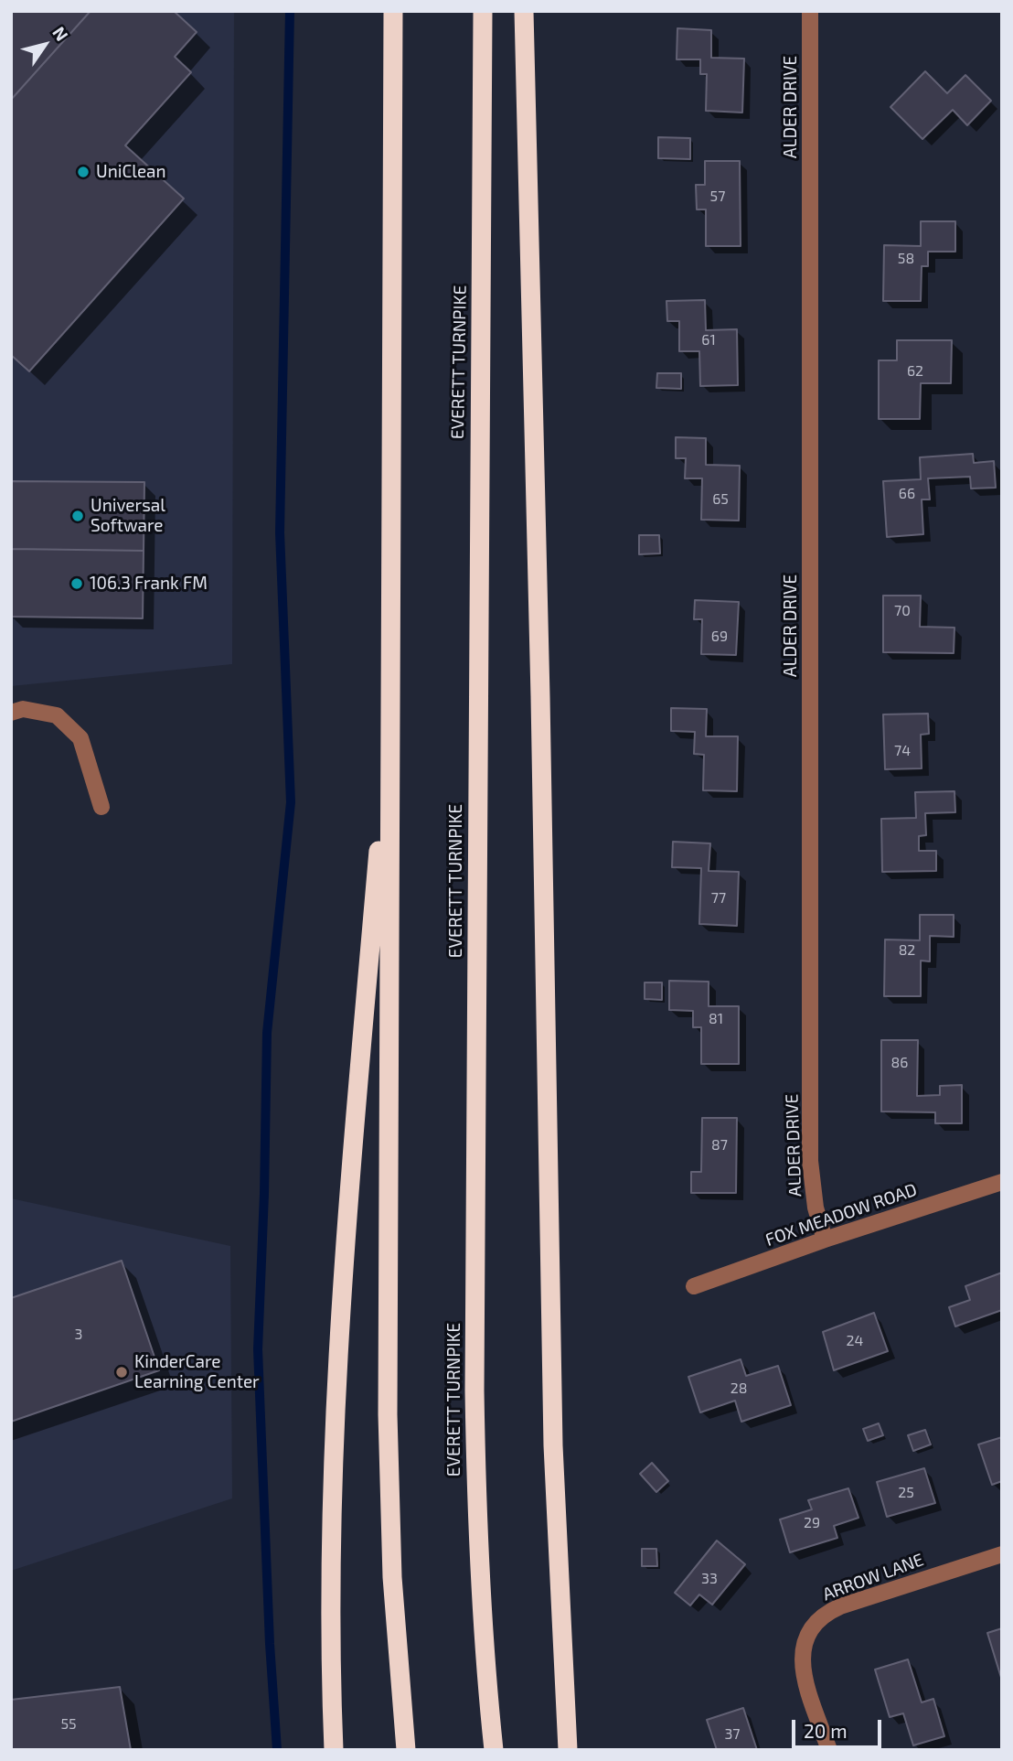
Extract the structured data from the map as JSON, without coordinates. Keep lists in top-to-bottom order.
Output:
{
  "streets": {
    "highway": ["EVERETT TURNPIKE"],
    "street": ["ALDER DRIVE", "FOX MEADOW ROAD", "ARROW LANE"]
  },
  "crossings": [
    ["ALDER DRIVE", "FOX MEADOW ROAD"]
  ],
  "places": [
    "UniClean",
    "Universal Software",
    "106.3 Frank FM",
    "KinderCare Learning Center"
  ],
  "house_numbers": [
    "57",
    "58",
    "61",
    "62",
    "66",
    "65",
    "70",
    "69",
    "74",
    "77",
    "82",
    "81",
    "86",
    "87",
    "3",
    "24",
    "28",
    "25",
    "29",
    "33",
    "55",
    "37"
  ],
  "scale_bar": "20 m",
  "north": "top right"
}
